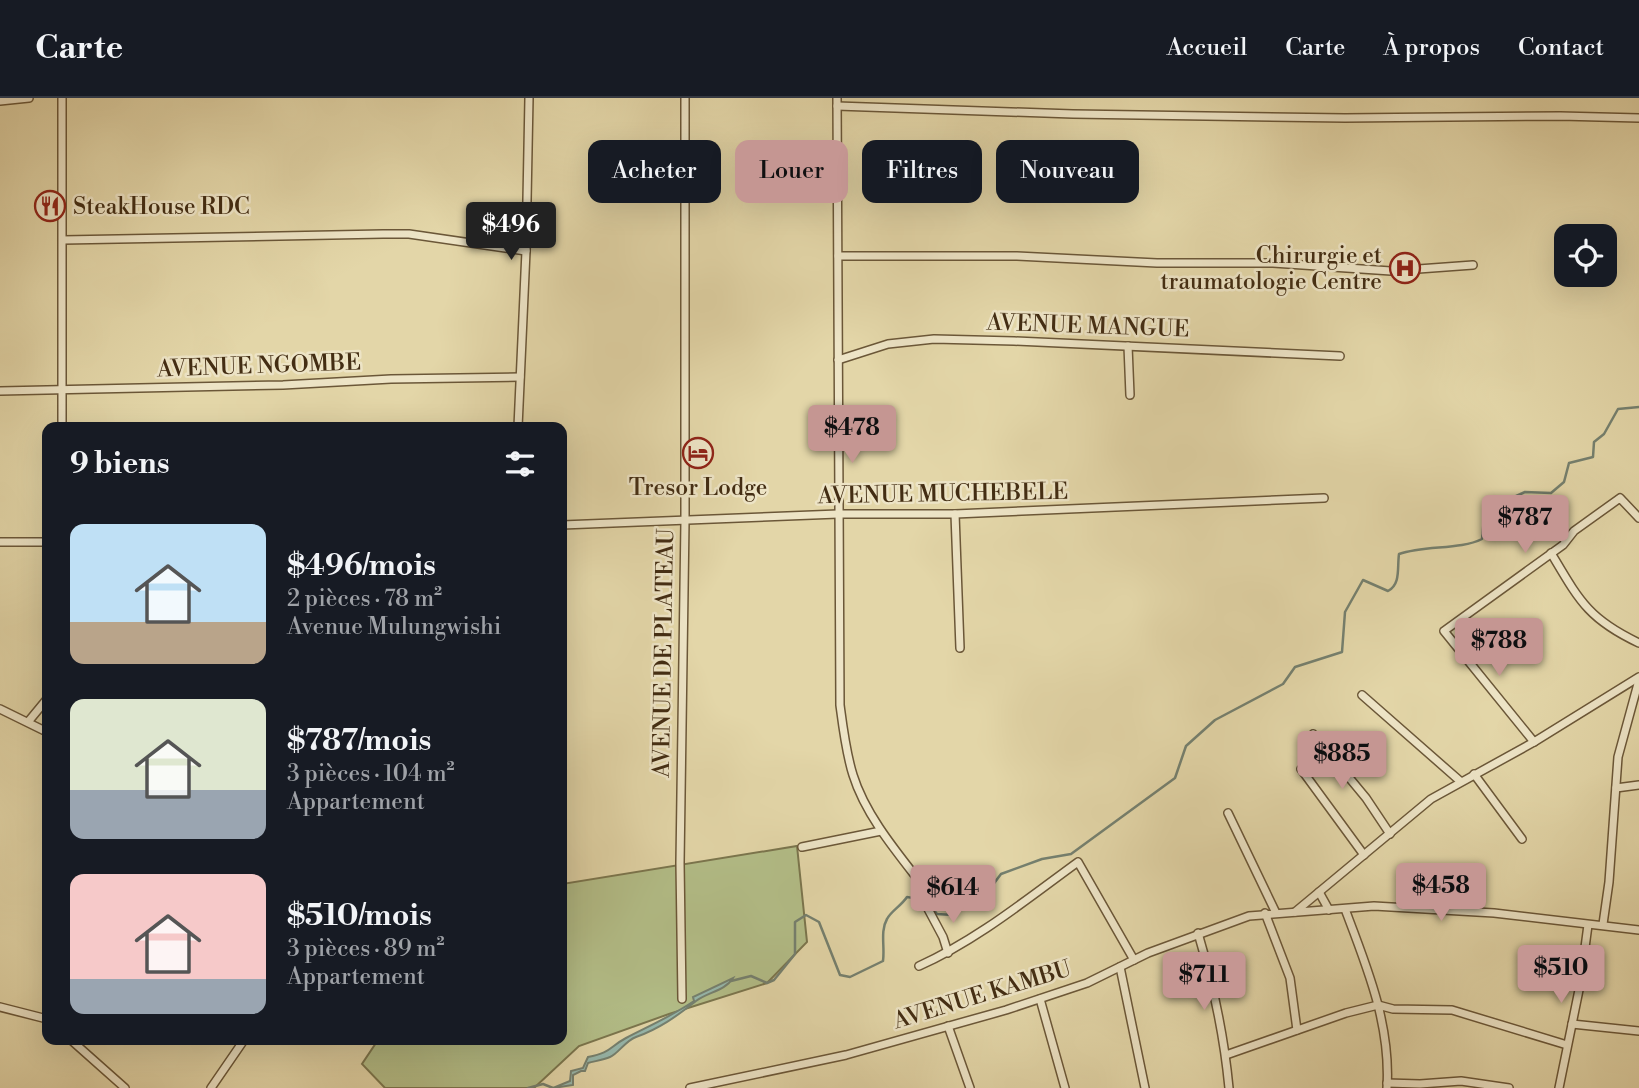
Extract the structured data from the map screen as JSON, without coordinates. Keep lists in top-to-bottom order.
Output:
{
  "streets": {
    "street": [
      "AVENUE MANGUE",
      "AVENUE NGOMBE",
      "AVENUE MUCHEBELE",
      "AVENUE DE PLATEAU",
      "AVENUE KAMBU"
    ]
  },
  "crossings": [
    ["AVENUE MUCHEBELE", "AVENUE DE PLATEAU"]
  ],
  "places": {
    "restaurant": ["SteakHouse RDC"],
    "hospital": ["Chirurgie et traumatologie Centre"],
    "hotel": ["Tresor Lodge"]
  },
  "page": {
    "header": "Carte",
    "nav": [
      "Accueil",
      "Carte",
      "À propos",
      "Contact"
    ],
    "chip": [
      "Acheter",
      "Louer",
      "Filtres",
      "Nouveau"
    ],
    "price": [
      "$496",
      "$478",
      "$787",
      "$788",
      "$885",
      "$458",
      "$614",
      "$510",
      "$711"
    ],
    "heading": "9 biens",
    "list": [
      {
        "name": "$496/mois",
        "note": "2 pièces · 78 m² · Avenue Mulungwishi"
      },
      {
        "name": "$787/mois",
        "note": "3 pièces · 104 m² · Appartement"
      },
      {
        "name": "$510/mois",
        "note": "3 pièces · 89 m² · Appartement"
      }
    ]
  }
}
